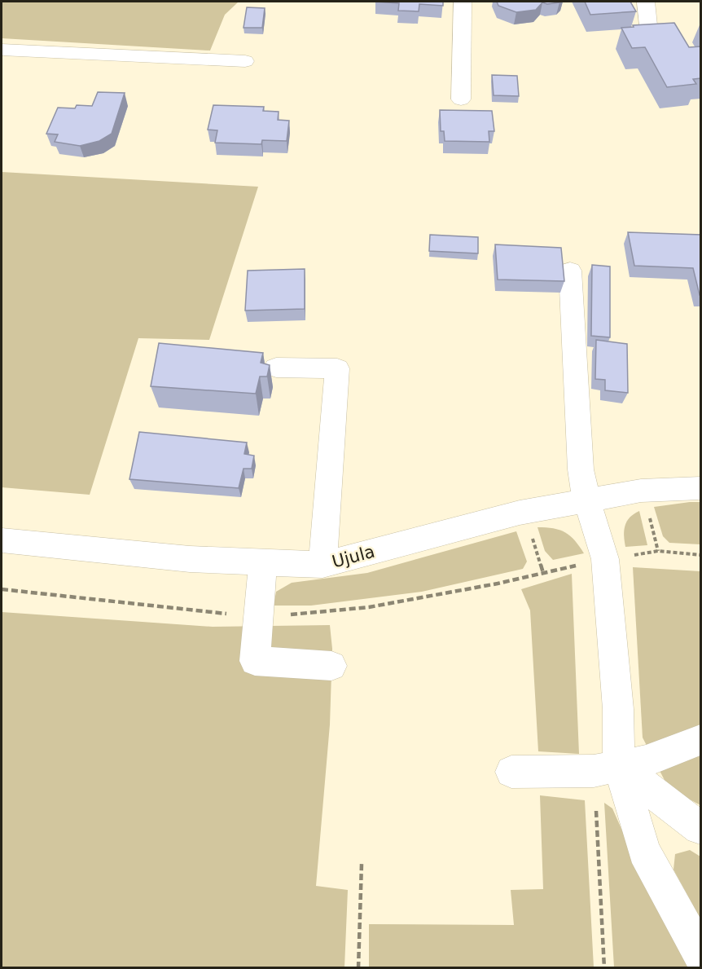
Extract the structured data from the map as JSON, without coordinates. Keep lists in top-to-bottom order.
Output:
{
  "streets": {
    "street": ["Ujula"]
  }
}
